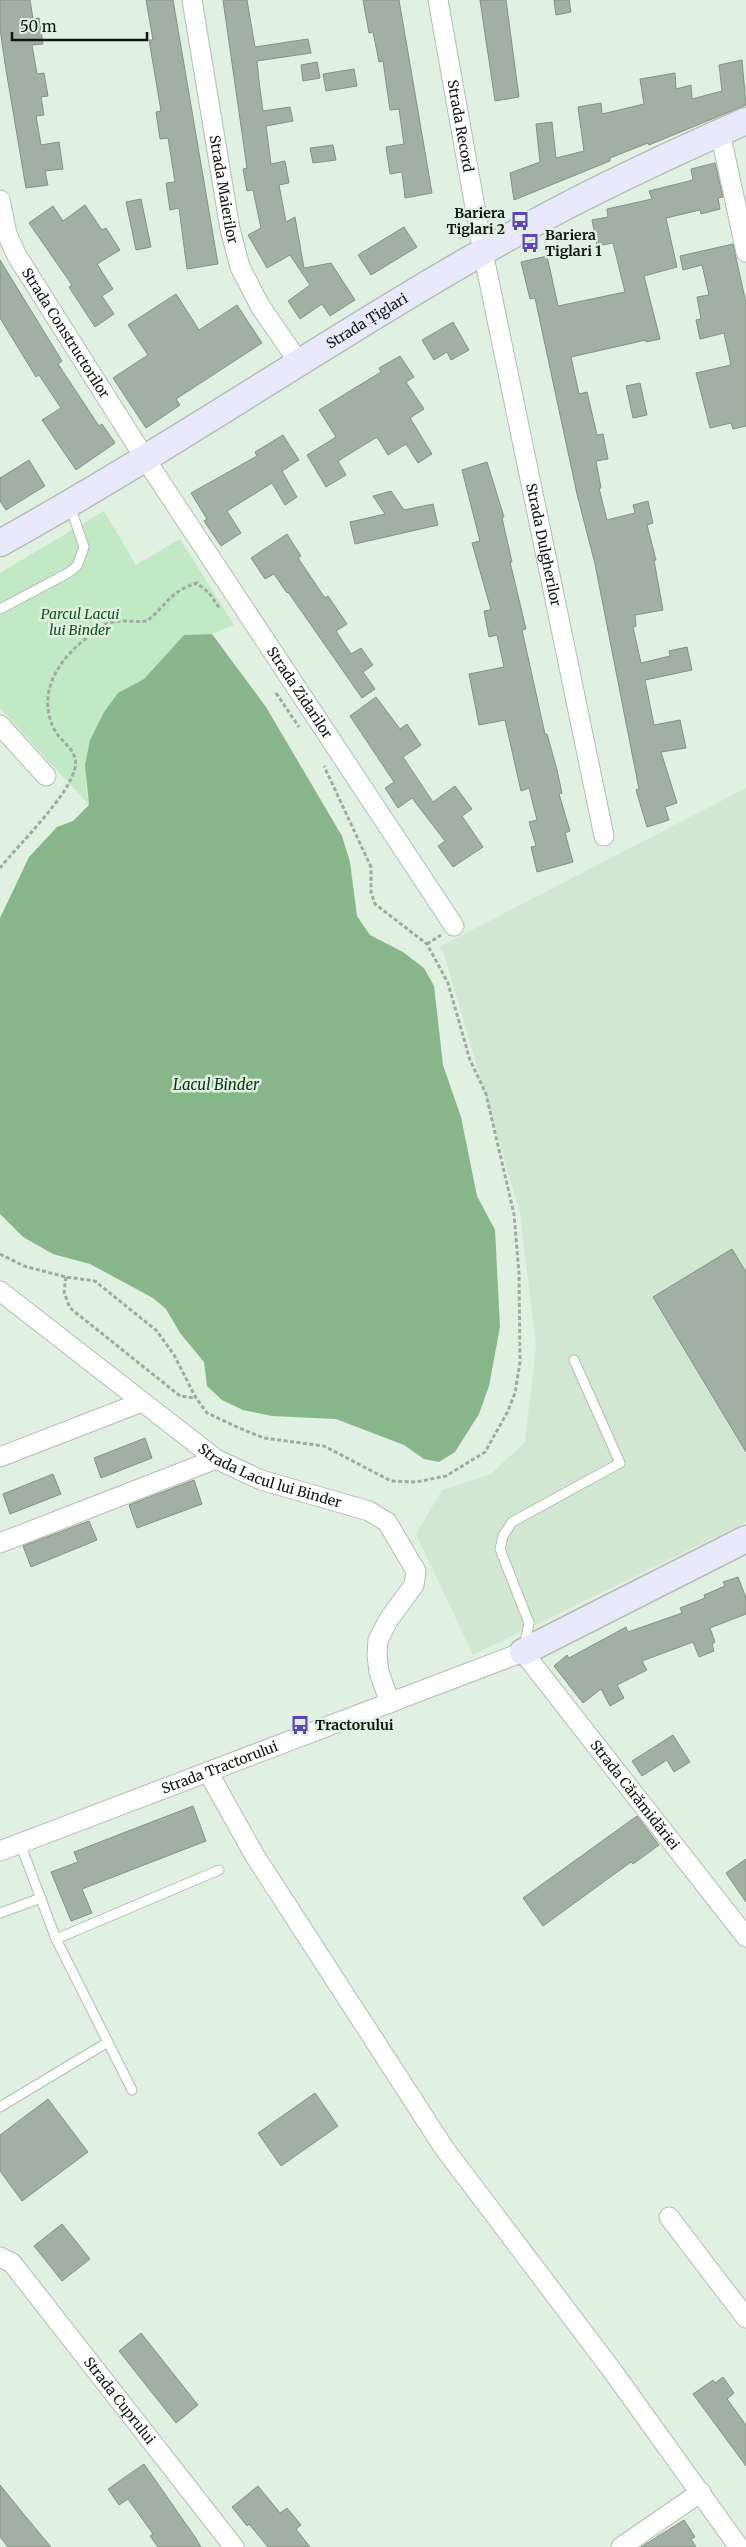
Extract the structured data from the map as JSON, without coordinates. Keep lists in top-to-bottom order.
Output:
{
  "streets": {
    "street": [
      "Strada Record",
      "Strada Maierilor",
      "Strada Țiglari",
      "Strada Constructorilor",
      "Strada Dulgherilor",
      "Strada Zidarilor",
      "Strada Lacul lui Binder",
      "Strada Tractorului",
      "Strada Cărămidăriei",
      "Strada Cuprului"
    ]
  },
  "crossings": [
    ["Strada Record", "Strada Țiglari"],
    ["Strada Record", "Strada Dulgherilor"],
    ["Strada Maierilor", "Strada Țiglari"],
    ["Strada Țiglari", "Strada Constructorilor"],
    ["Strada Țiglari", "Strada Dulgherilor"],
    ["Strada Țiglari", "Strada Zidarilor"],
    ["Strada Constructorilor", "Strada Zidarilor"],
    ["Strada Lacul lui Binder", "Strada Tractorului"],
    ["Strada Tractorului", "Strada Cărămidăriei"]
  ],
  "water": ["Lacul Binder"],
  "parks": ["Parcul Lacui lui Binder"],
  "places": {
    "bus stop": ["Bariera Tiglari 2", "Bariera Tiglari 1", "Tractorului"]
  },
  "scale_bar": "50 m"
}
